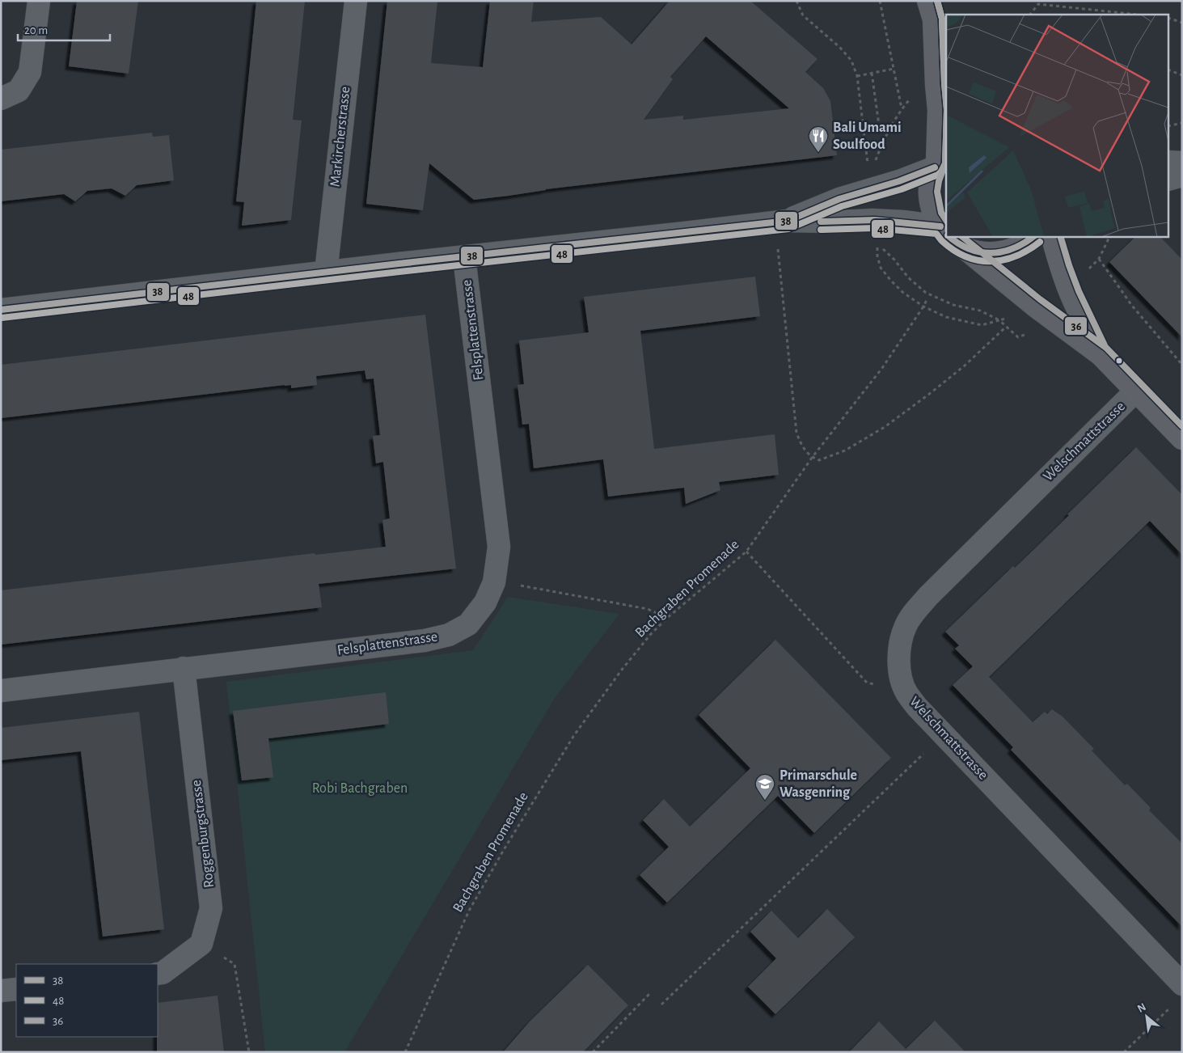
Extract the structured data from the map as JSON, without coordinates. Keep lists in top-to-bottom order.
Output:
{
  "streets": {
    "street": [
      "Markircherstrasse",
      "Felsplattenstrasse",
      "Welschmattstrasse",
      "Roggenburgstrasse"
    ],
    "path": ["Bachgraben Promenade"]
  },
  "crossings": [
    ["Felsplattenstrasse", "Roggenburgstrasse"]
  ],
  "parks": ["Robi Bachgraben"],
  "places": {
    "restaurant": ["Bali Umami Soulfood"],
    "school or university": ["Primarschule Wasgenring"]
  },
  "lines": ["transit line 48", "transit line 36", "transit line 38"],
  "legend": ["38", "48", "36"],
  "scale_bar": "20 m",
  "north": "top left"
}
